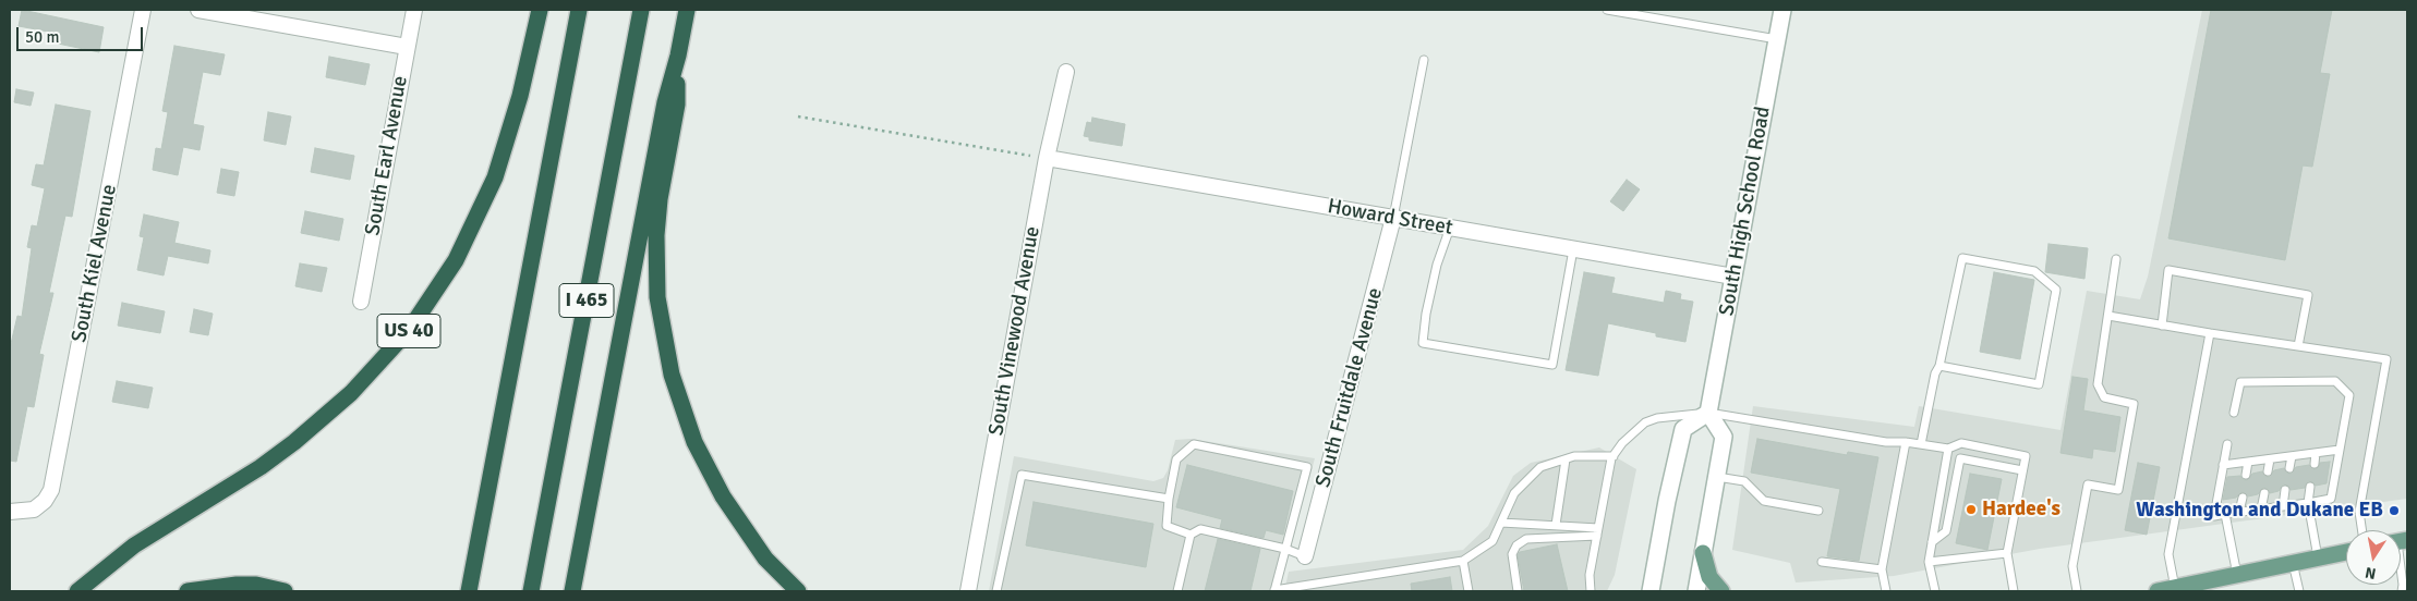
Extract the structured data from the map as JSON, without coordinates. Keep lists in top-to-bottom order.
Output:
{
  "streets": {
    "highway": ["I 465", "US 40"],
    "street": [
      "South Earl Avenue",
      "South High School Road",
      "Howard Street",
      "South Kiel Avenue",
      "South Vinewood Avenue",
      "South Fruitdale Avenue"
    ]
  },
  "crossings": [
    ["South High School Road", "Howard Street"],
    ["Howard Street", "South Vinewood Avenue"],
    ["Howard Street", "South Fruitdale Avenue"]
  ],
  "places": ["Hardee's", "Washington and Dukane EB"],
  "scale_bar": "50 m",
  "north": "bottom"
}
